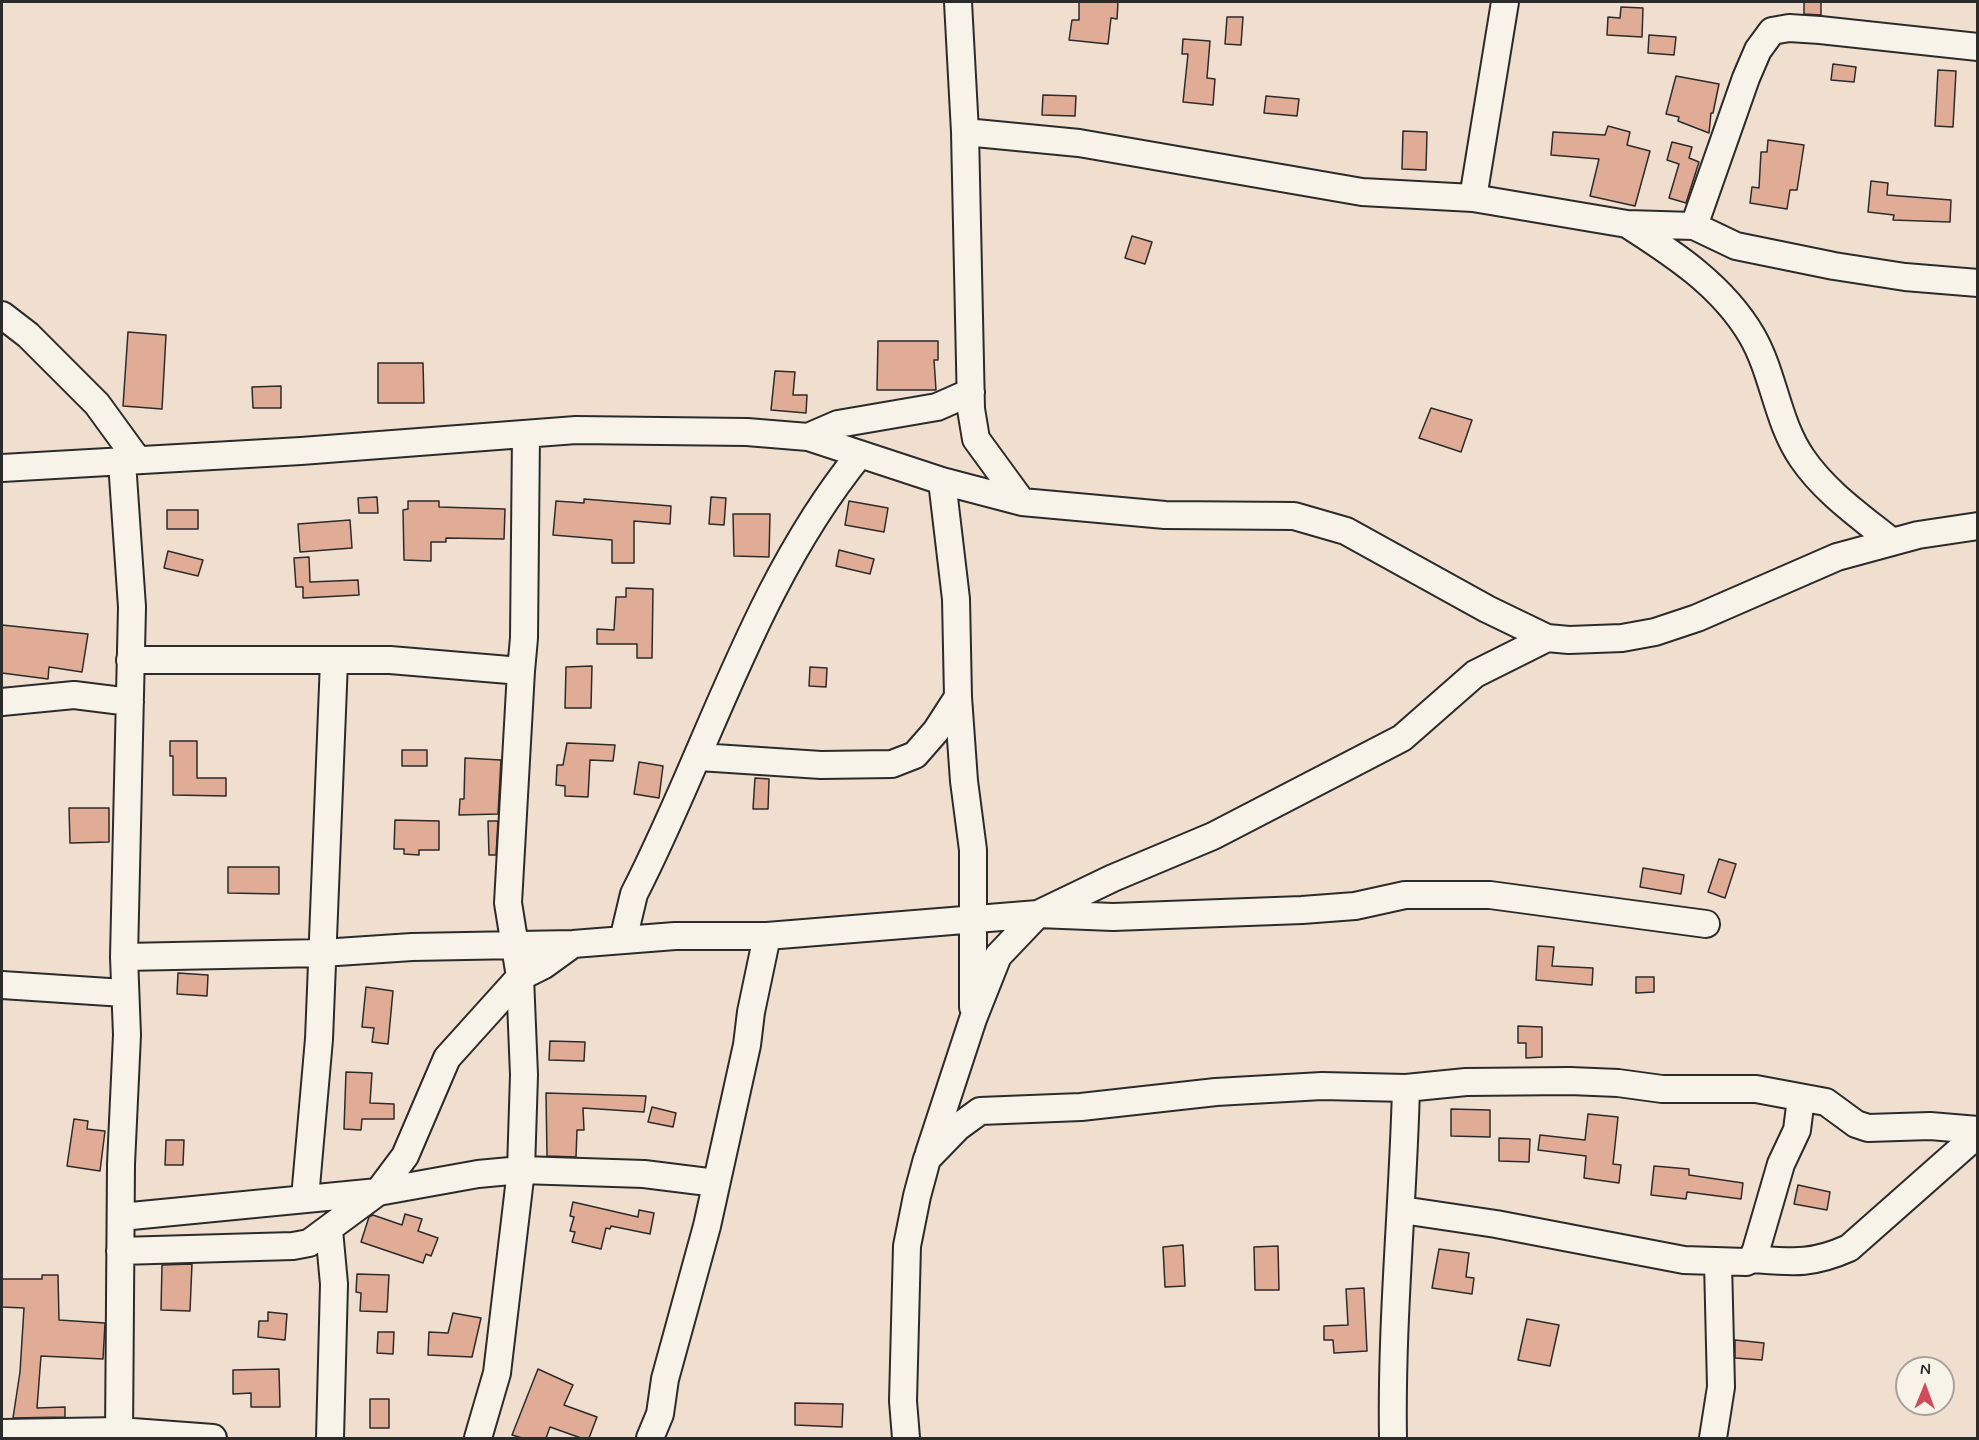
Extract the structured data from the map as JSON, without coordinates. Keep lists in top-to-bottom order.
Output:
{
  "north": "top"
}
